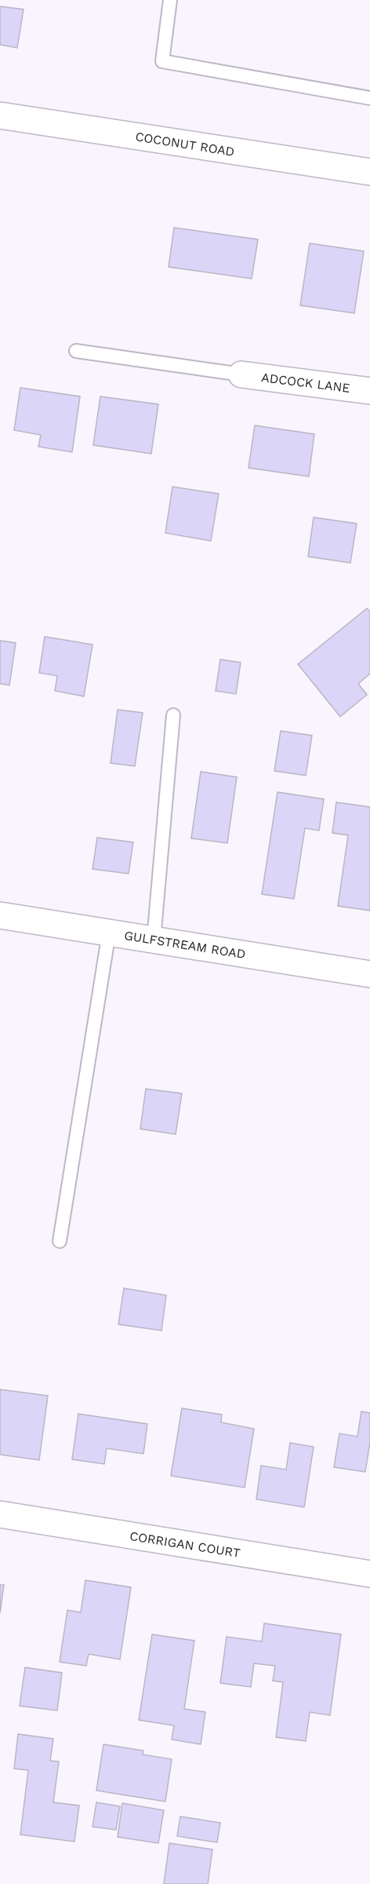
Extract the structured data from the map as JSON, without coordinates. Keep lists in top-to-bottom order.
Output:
{
  "streets": {
    "street": [
      "COCONUT ROAD",
      "ADCOCK LANE",
      "GULFSTREAM ROAD",
      "CORRIGAN COURT"
    ]
  }
}
